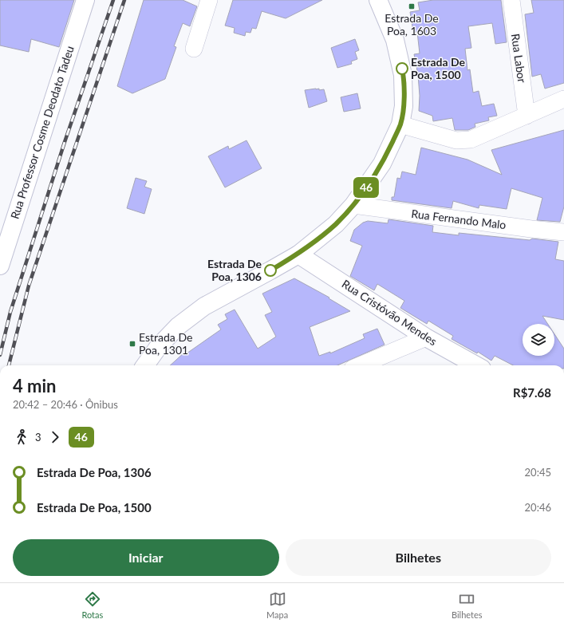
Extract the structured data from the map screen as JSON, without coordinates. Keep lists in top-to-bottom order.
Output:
{
  "streets": {
    "main road": ["Rua Professor Cosme Deodato Tadeu", "Rua Cristóvão Mendes"],
    "street": ["Rua Labor", "Rua Fernando Malo"]
  },
  "places": {
    "transit": ["Estrada De Poa, 1603", "Estrada De Poa, 1301"],
    "other": ["Estrada De Poa, 1500", "Estrada De Poa, 1306"]
  },
  "lines": ["bus line 46"],
  "page": {
    "on_map": "46",
    "heading": ["4 min", "20:42 – 20:46 · Ônibus", "R$7.68"],
    "legs": ["3", "46"],
    "list": [
      {
        "name": "Estrada De Poa, 1306",
        "value": "20:45"
      },
      {
        "name": "Estrada De Poa, 1500",
        "value": "20:46"
      }
    ],
    "buttons": ["Iniciar", "Bilhetes"],
    "tabs": ["Rotas", "Mapa", "Bilhetes"]
  }
}
